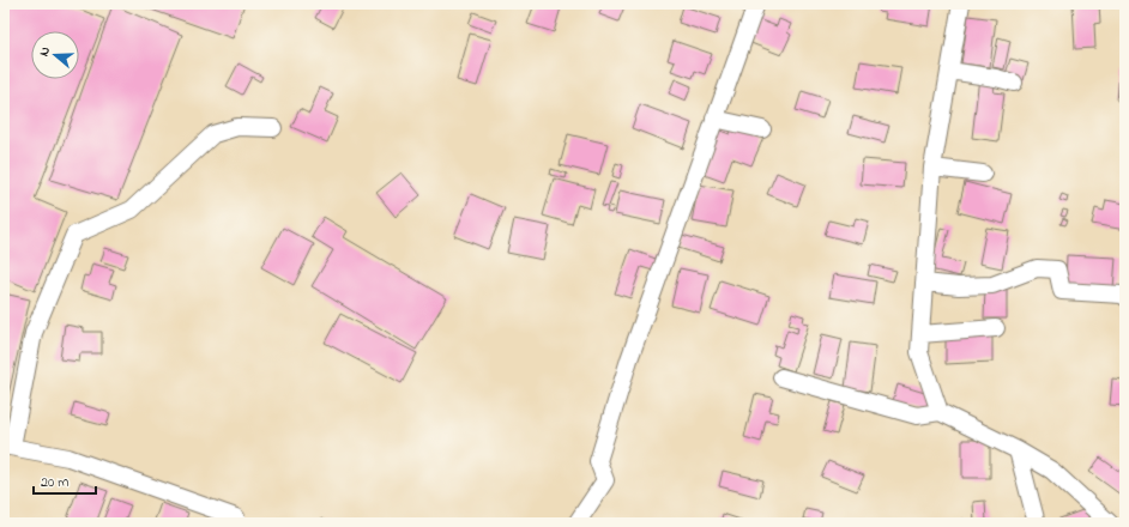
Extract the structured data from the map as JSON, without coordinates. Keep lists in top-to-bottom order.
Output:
{
  "scale_bar": "20 m",
  "north": "left"
}
